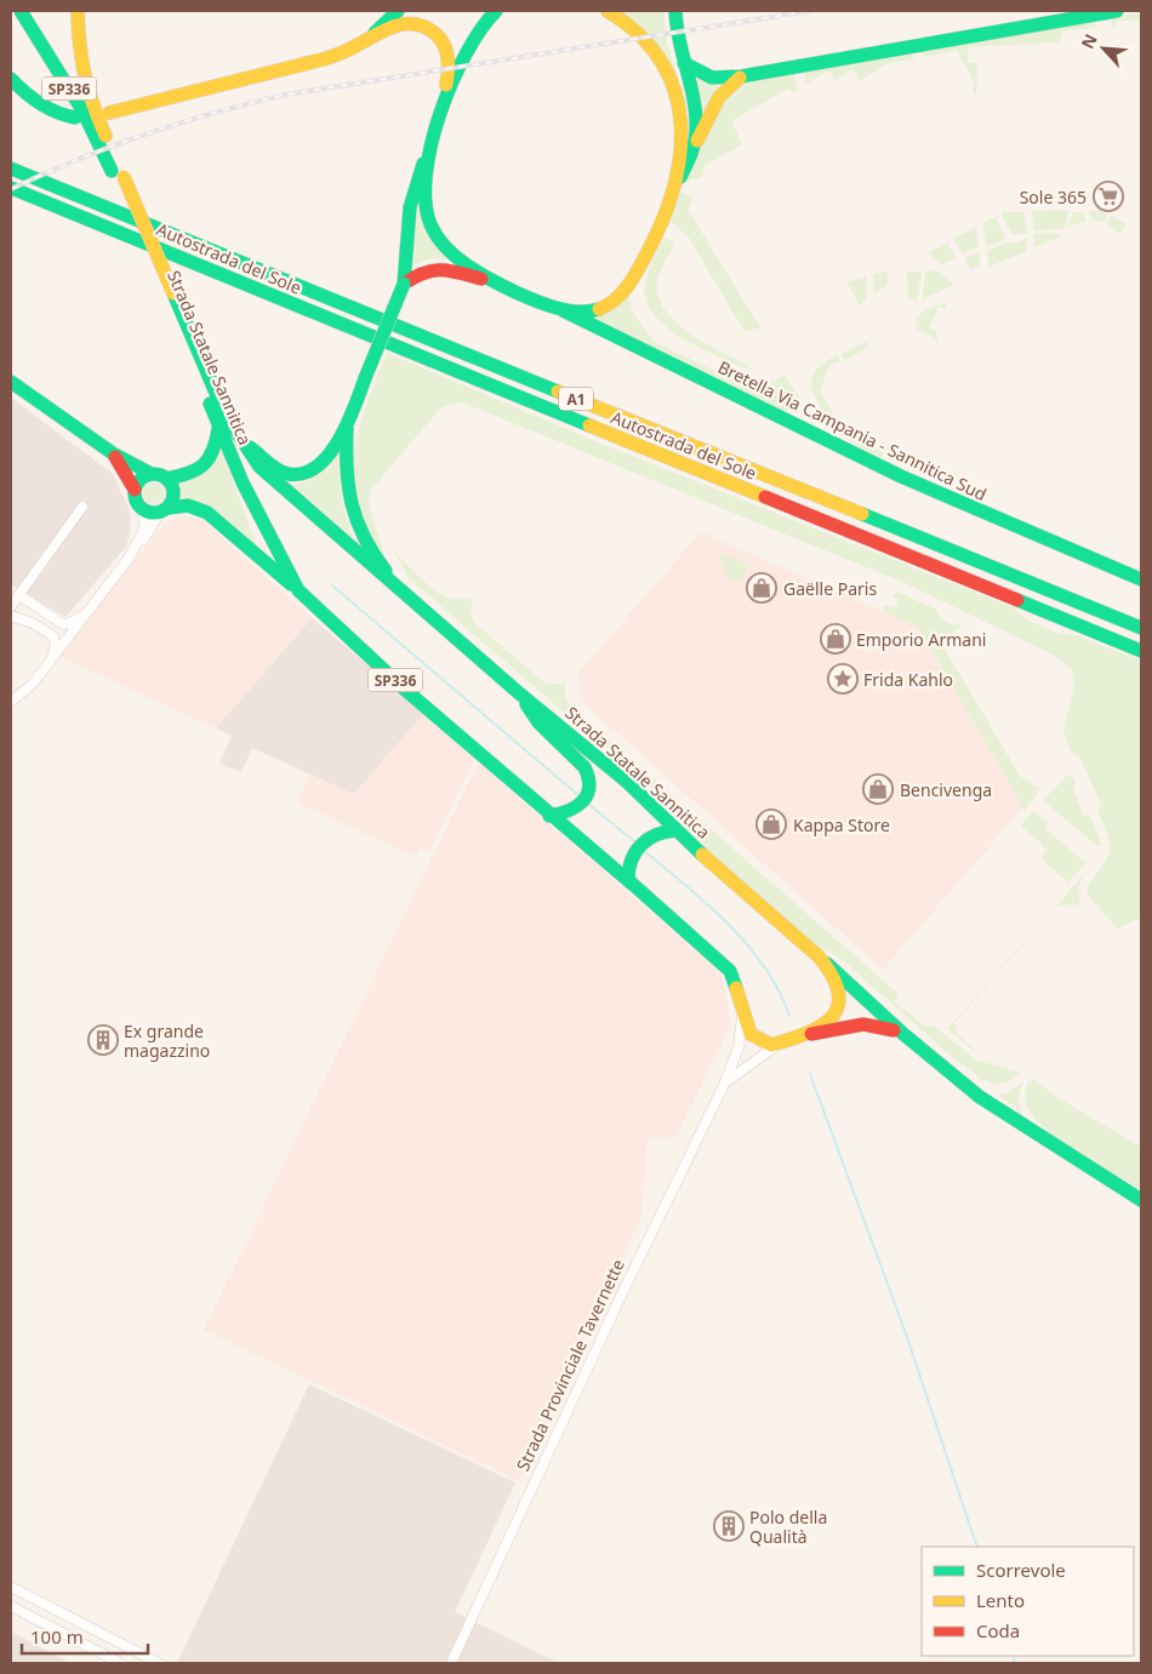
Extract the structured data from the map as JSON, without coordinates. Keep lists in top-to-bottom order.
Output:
{
  "streets": {
    "main road": [
      "SP336",
      "Autostrada del Sole",
      "Strada Statale Sannitica",
      "A1",
      "Bretella Via Campania - Sannitica Sud"
    ],
    "street": ["Strada Provinciale Tavernette"]
  },
  "crossings": [
    ["Strada Statale Sannitica", "Strada Provinciale Tavernette"]
  ],
  "places": {
    "supermarket": ["Sole 365"],
    "shop": [
      "Gaëlle Paris",
      "Emporio Armani",
      "Bencivenga",
      "Kappa Store"
    ],
    "place": ["Frida Kahlo"],
    "building": ["Ex grande magazzino", "Polo della Qualità"]
  },
  "legend": ["Scorrevole", "Lento", "Coda"],
  "scale_bar": "100 m",
  "north": "top left"
}
